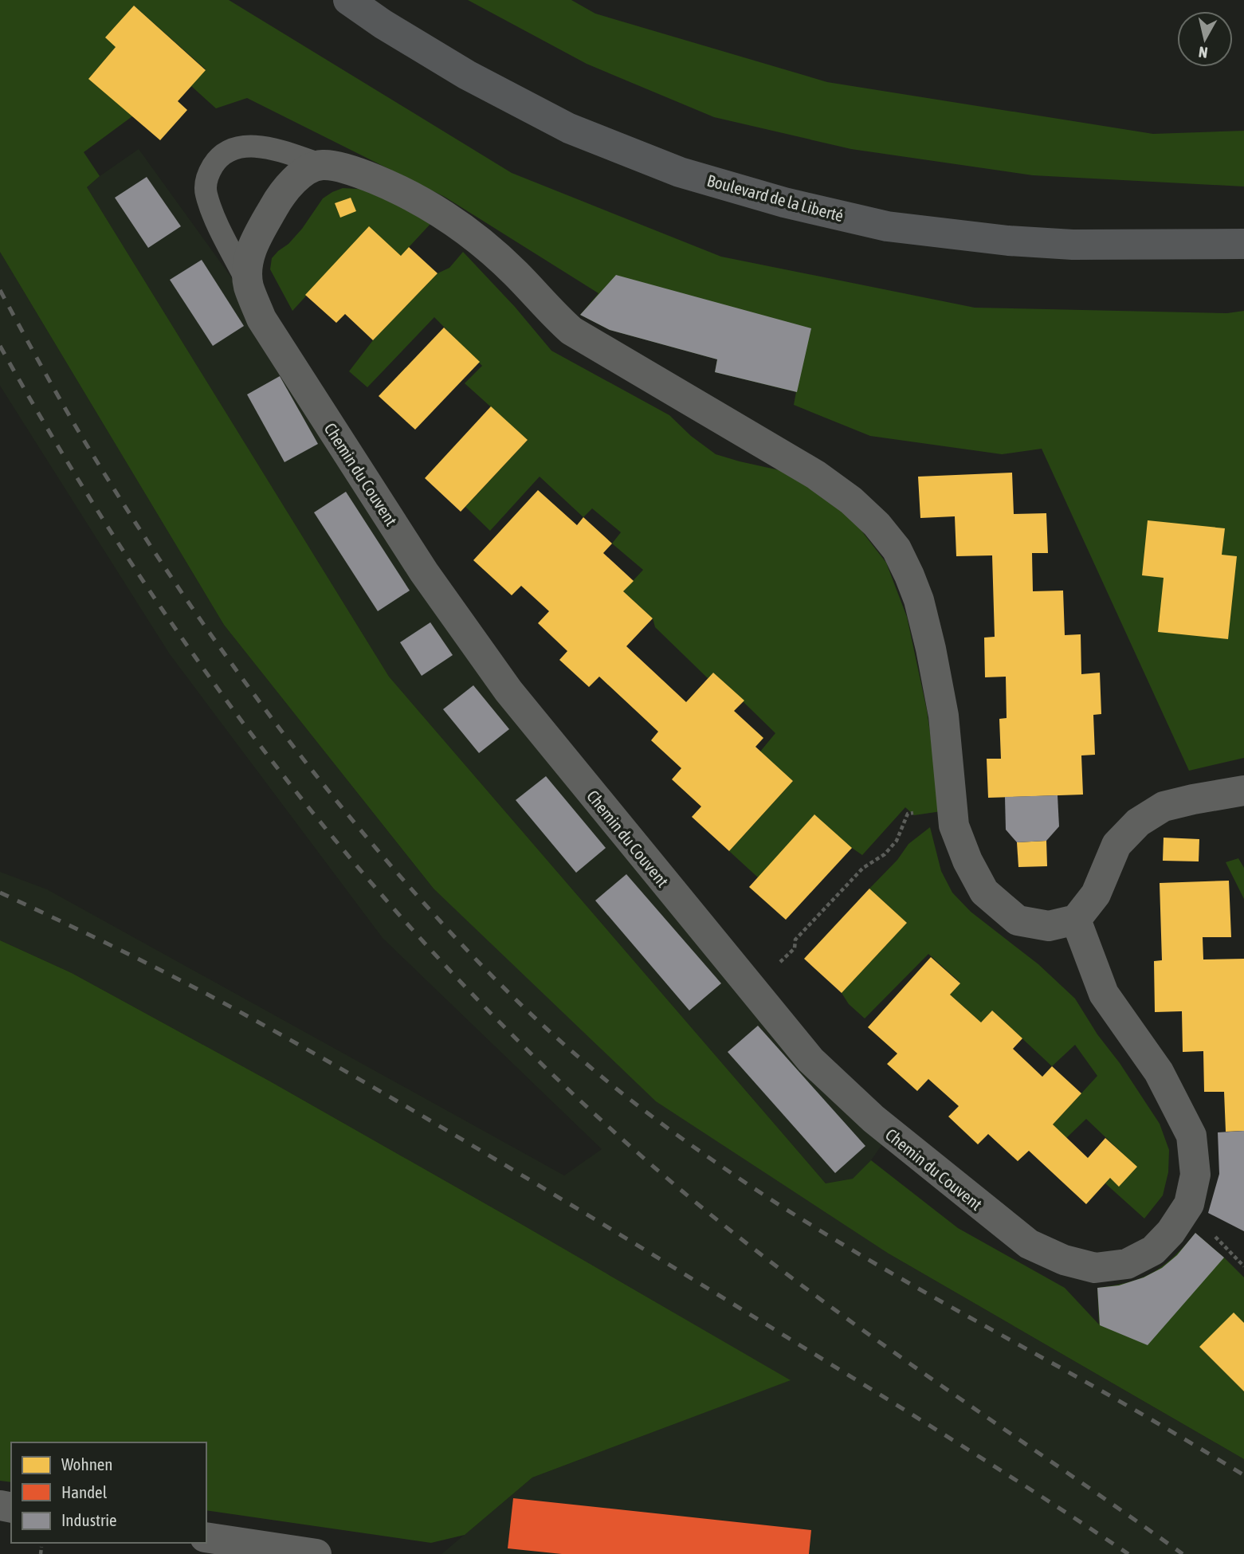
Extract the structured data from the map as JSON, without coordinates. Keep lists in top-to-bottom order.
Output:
{
  "streets": {
    "main road": ["Boulevard de la Liberté"],
    "street": ["Chemin du Couvent"]
  },
  "legend": ["Wohnen", "Handel", "Industrie"],
  "north": "bottom"
}
